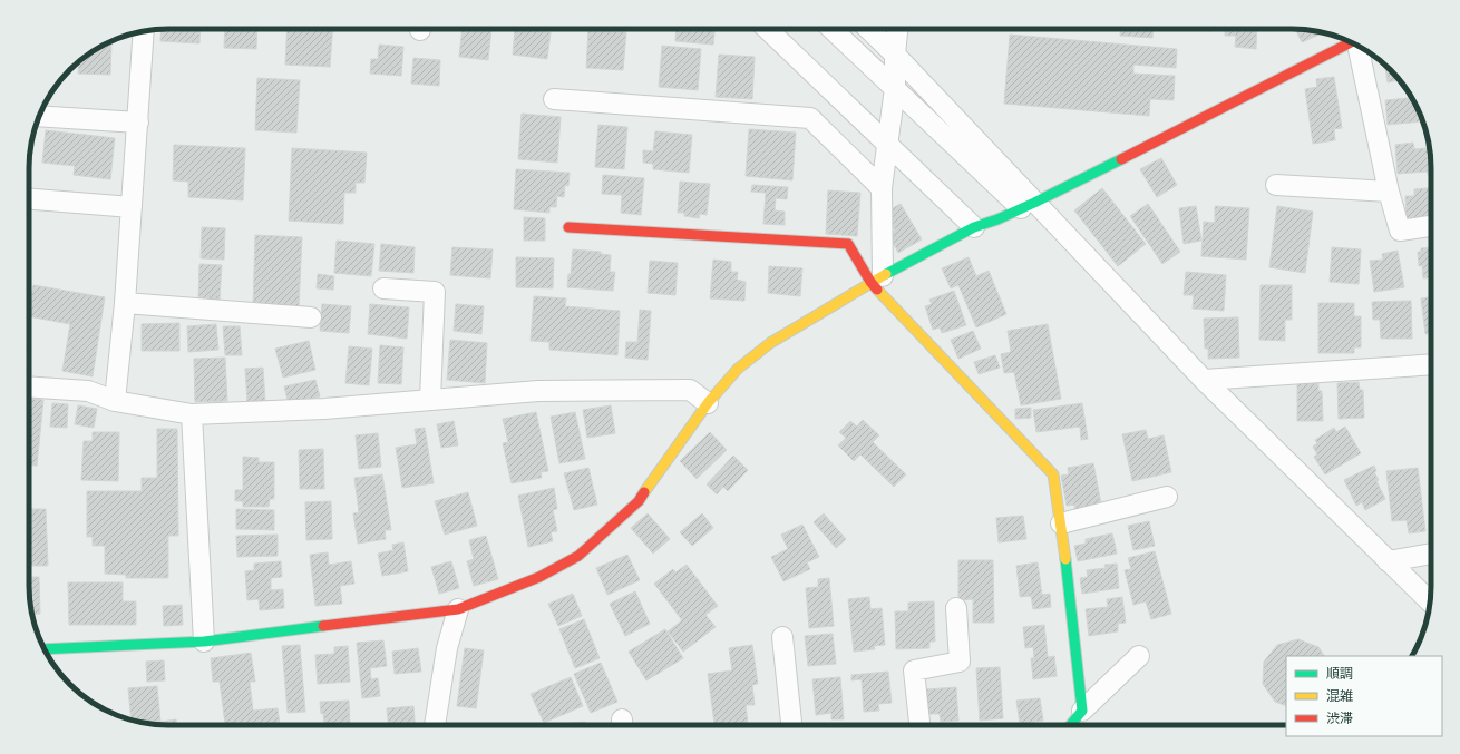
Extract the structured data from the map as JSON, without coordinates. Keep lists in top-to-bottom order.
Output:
{
  "legend": ["順調", "混雑", "渋滞"]
}
